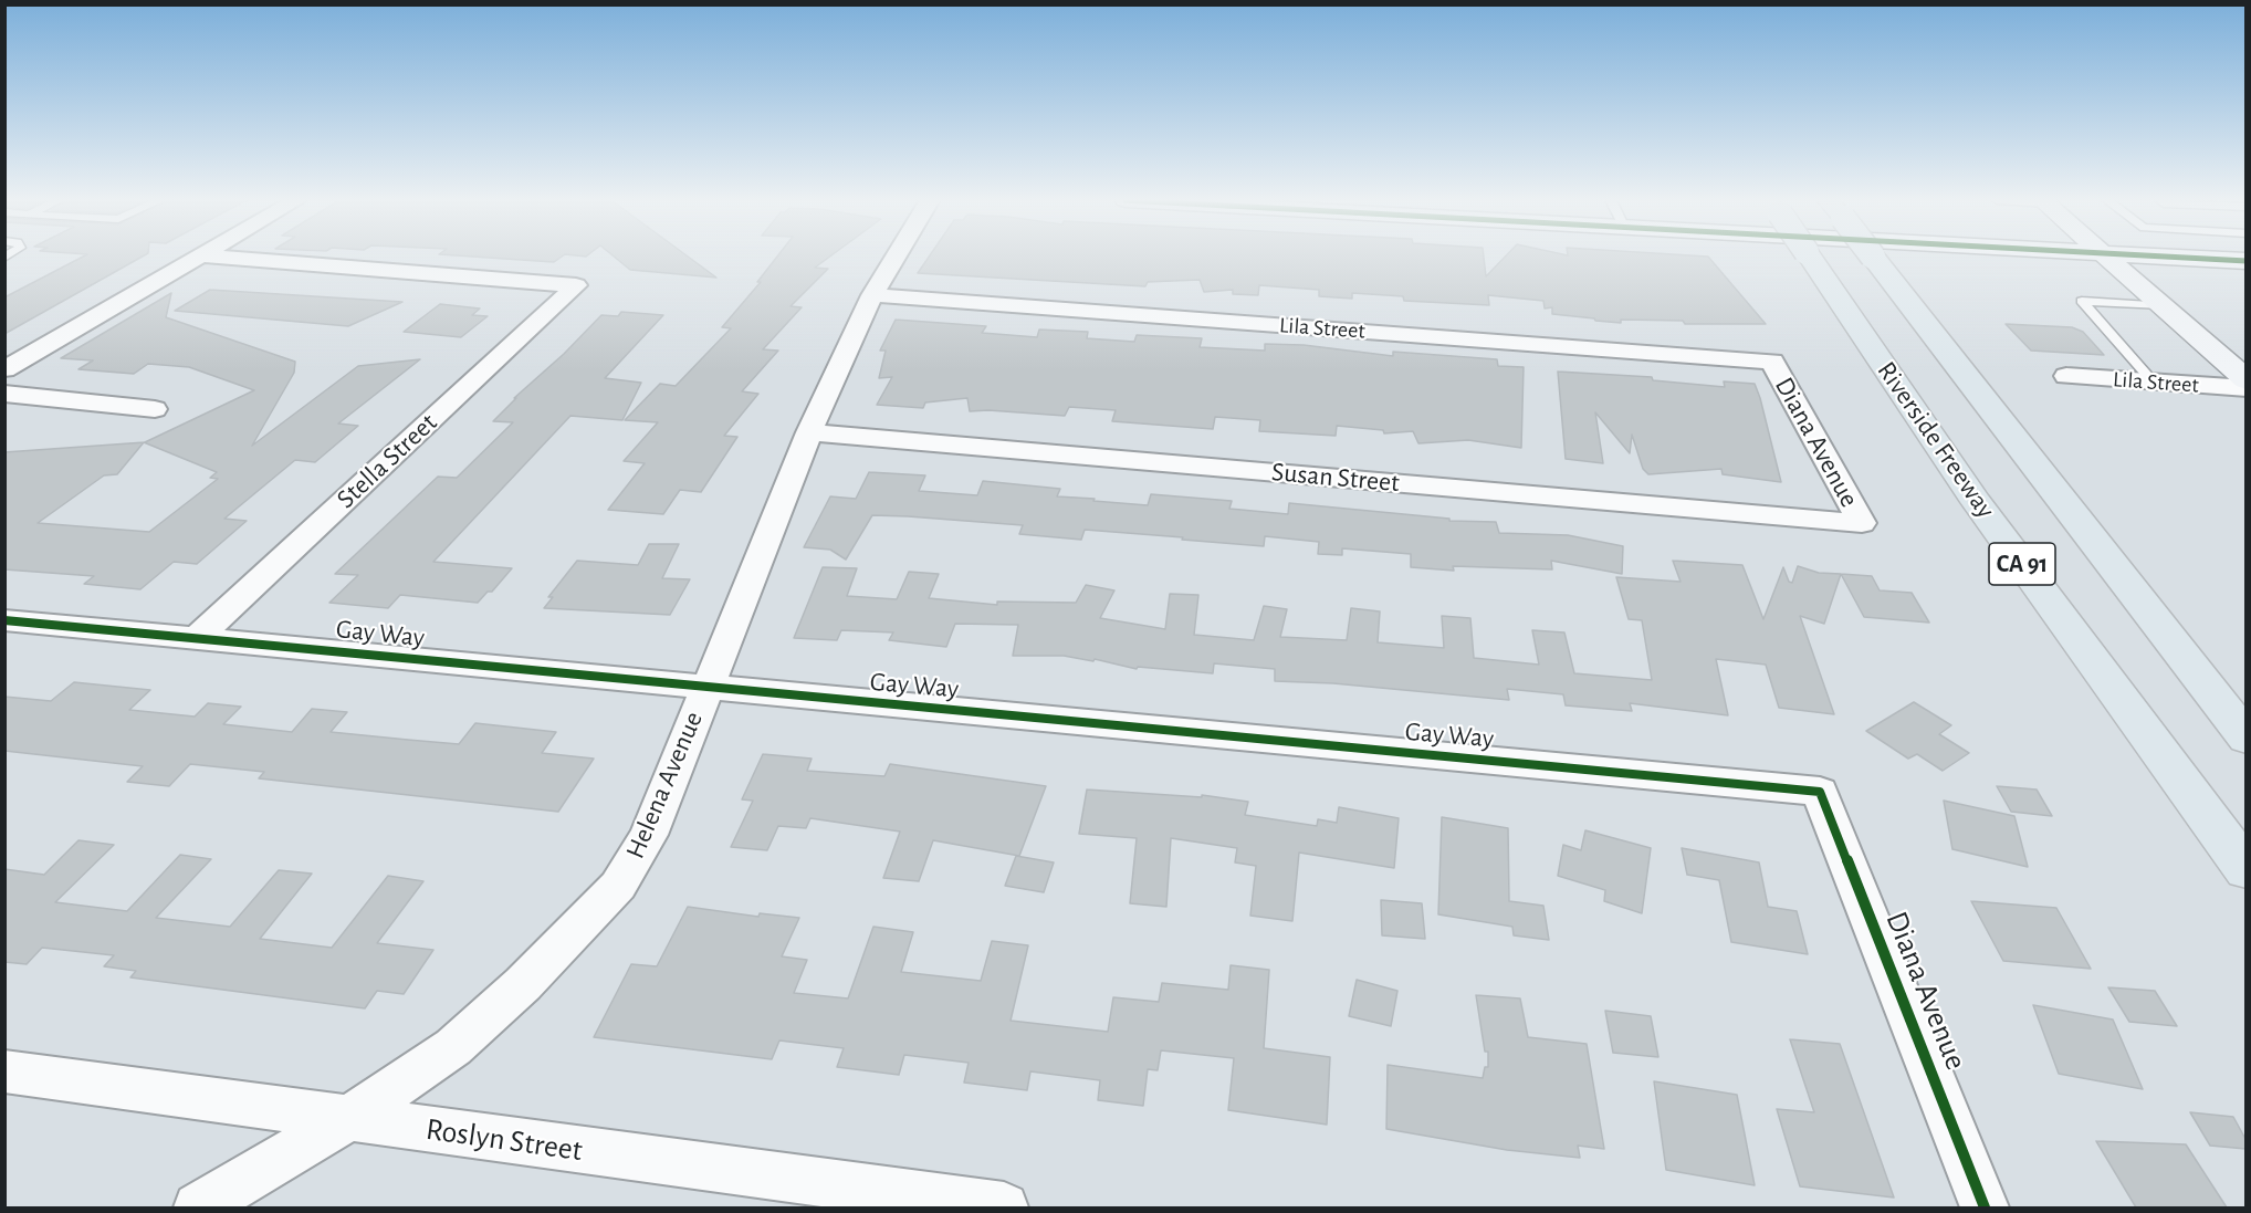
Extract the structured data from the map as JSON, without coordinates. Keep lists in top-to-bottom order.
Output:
{
  "streets": {
    "highway": ["Riverside Freeway", "CA 91"],
    "street": [
      "Lila Street",
      "Diana Avenue",
      "Stella Street",
      "Susan Street",
      "Gay Way",
      "Helena Avenue",
      "Roslyn Street"
    ]
  },
  "crossings": [
    ["Lila Street", "Diana Avenue"],
    ["Lila Street", "Helena Avenue"],
    ["Diana Avenue", "Susan Street"],
    ["Diana Avenue", "Gay Way"],
    ["Stella Street", "Gay Way"],
    ["Susan Street", "Helena Avenue"],
    ["Gay Way", "Helena Avenue"],
    ["Helena Avenue", "Roslyn Street"]
  ]
}
